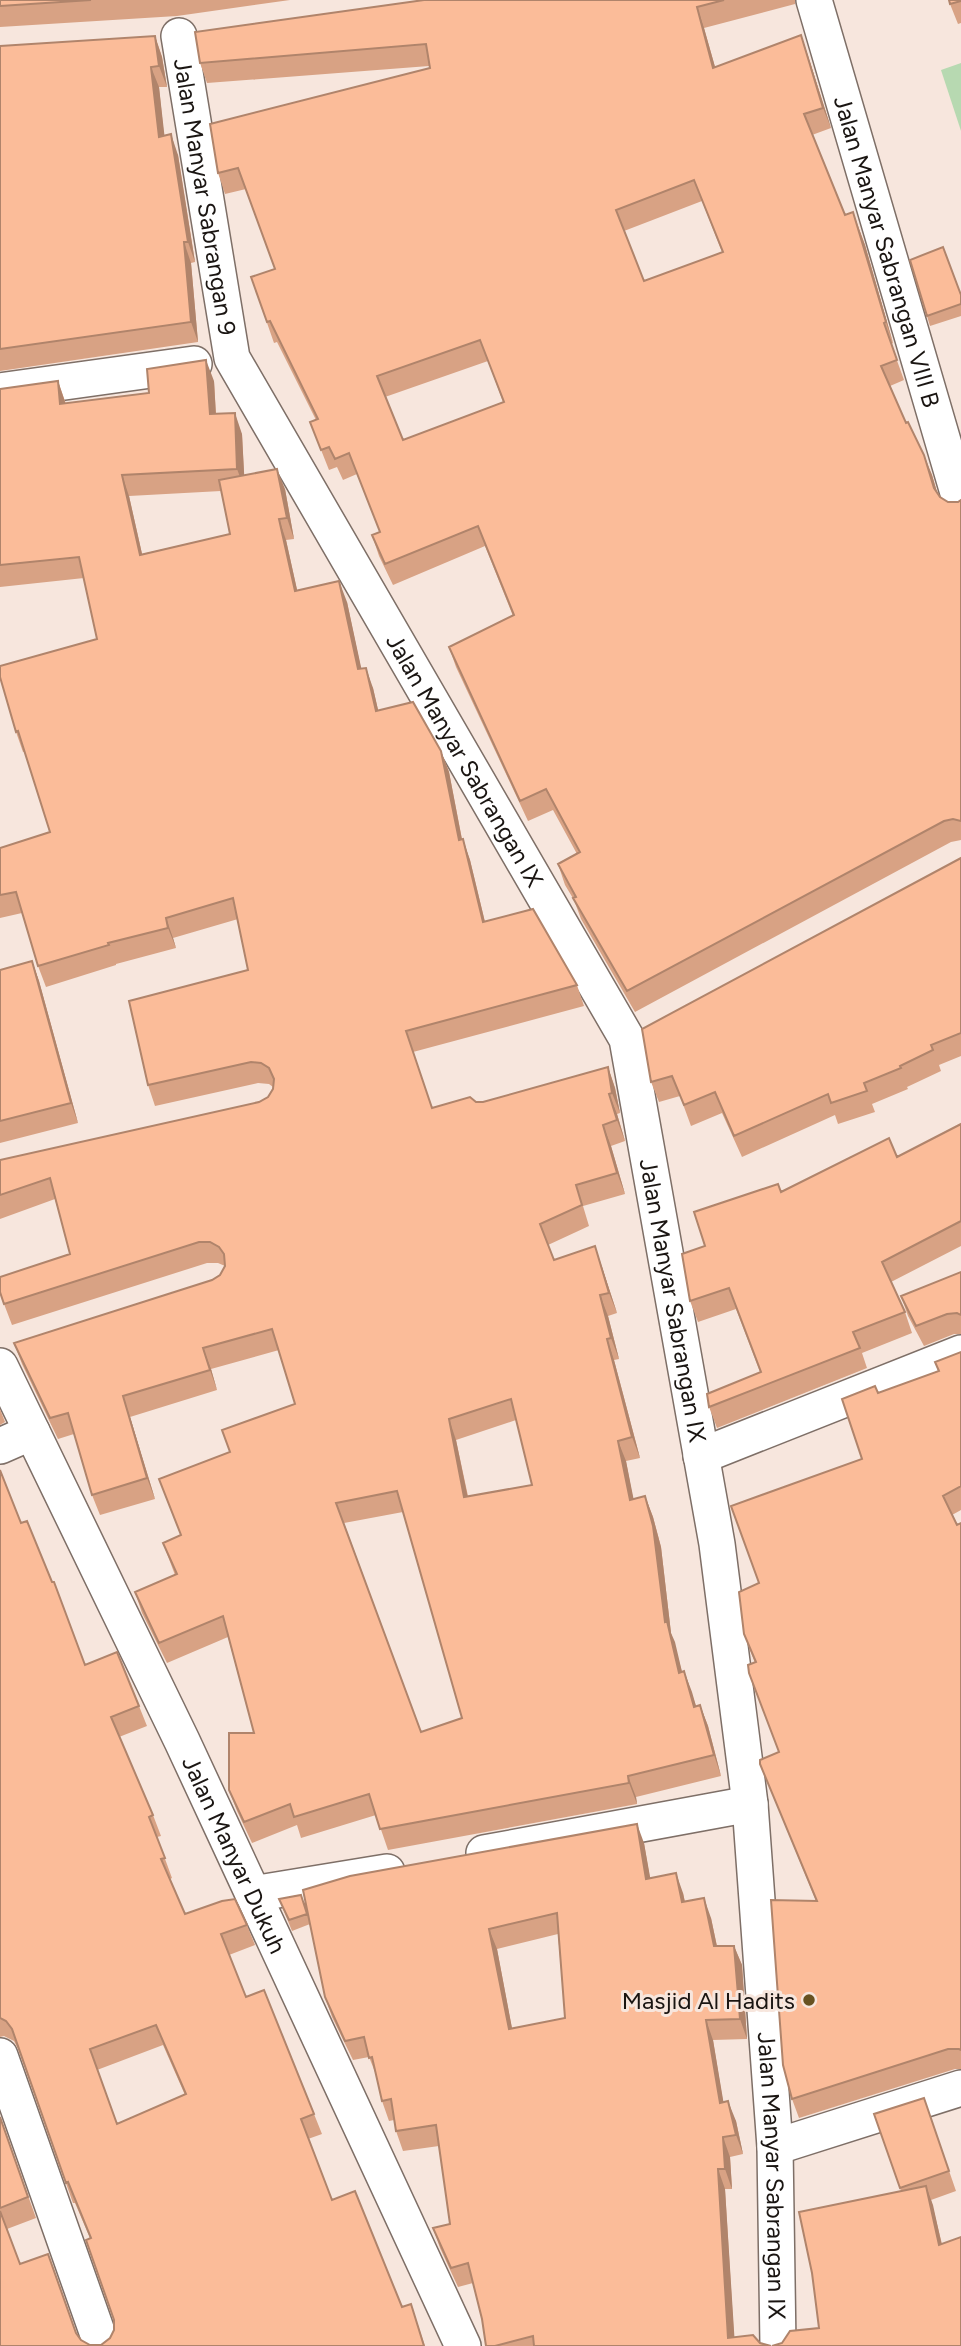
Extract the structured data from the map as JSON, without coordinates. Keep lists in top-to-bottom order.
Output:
{
  "streets": {
    "street": [
      "Jalan Manyar Sabrangan 9",
      "Jalan Manyar Sabrangan VIII B",
      "Jalan Manyar Sabrangan IX",
      "Jalan Manyar Dukuh"
    ]
  },
  "crossings": [
    ["Jalan Manyar Sabrangan 9", "Jalan Manyar Sabrangan IX"]
  ],
  "places": ["Masjid Al Hadits"]
}
